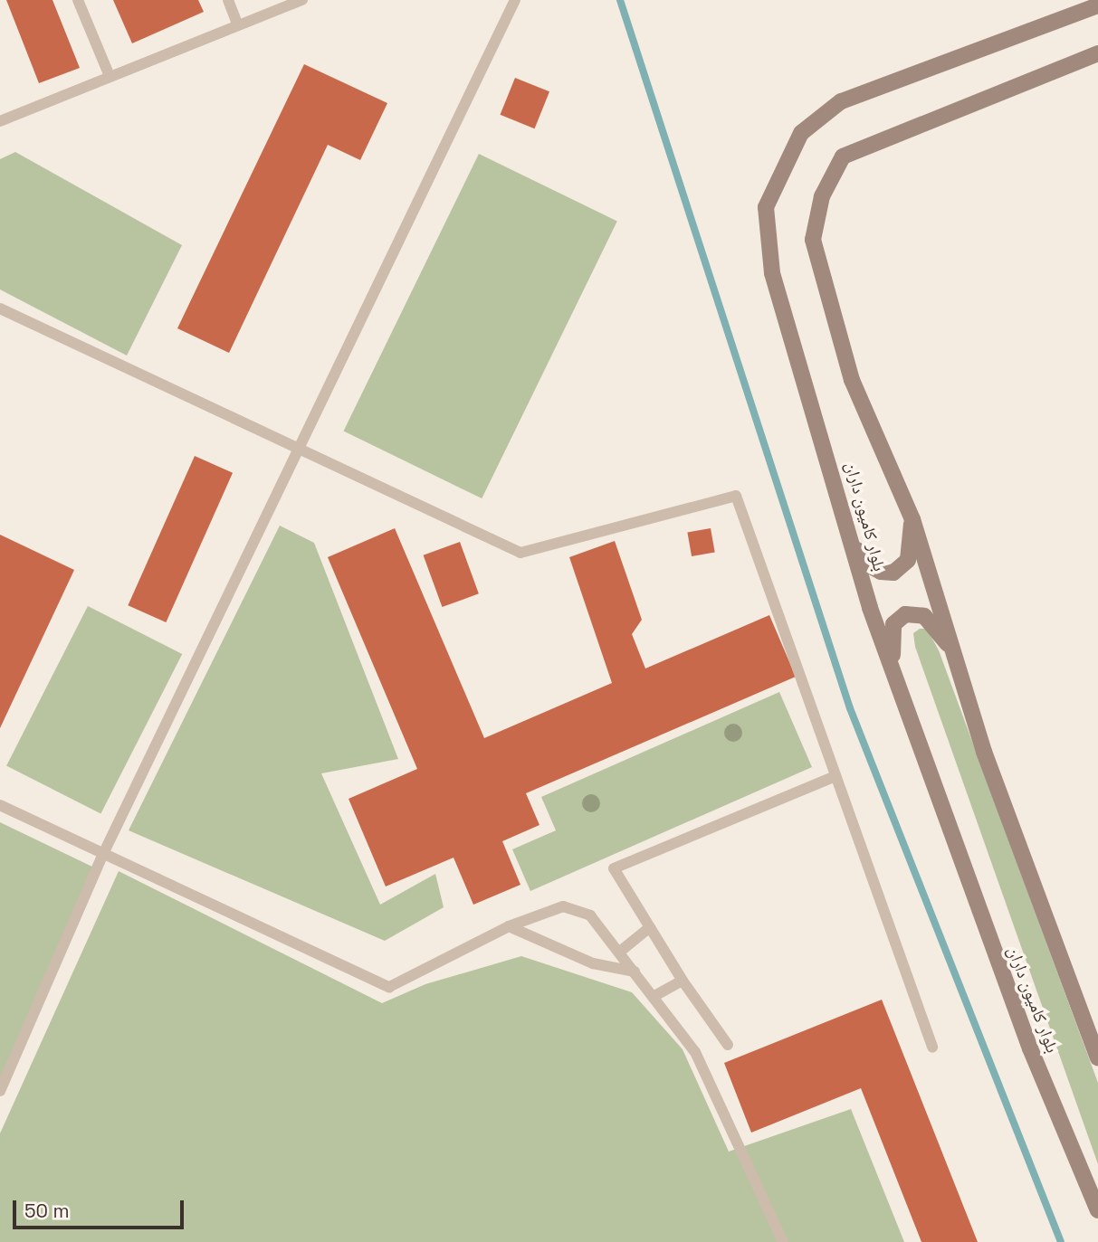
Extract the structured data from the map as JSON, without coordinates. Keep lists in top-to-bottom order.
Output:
{
  "streets": {
    "main road": ["بلوار کامیون داران"]
  },
  "scale_bar": "50 m"
}
